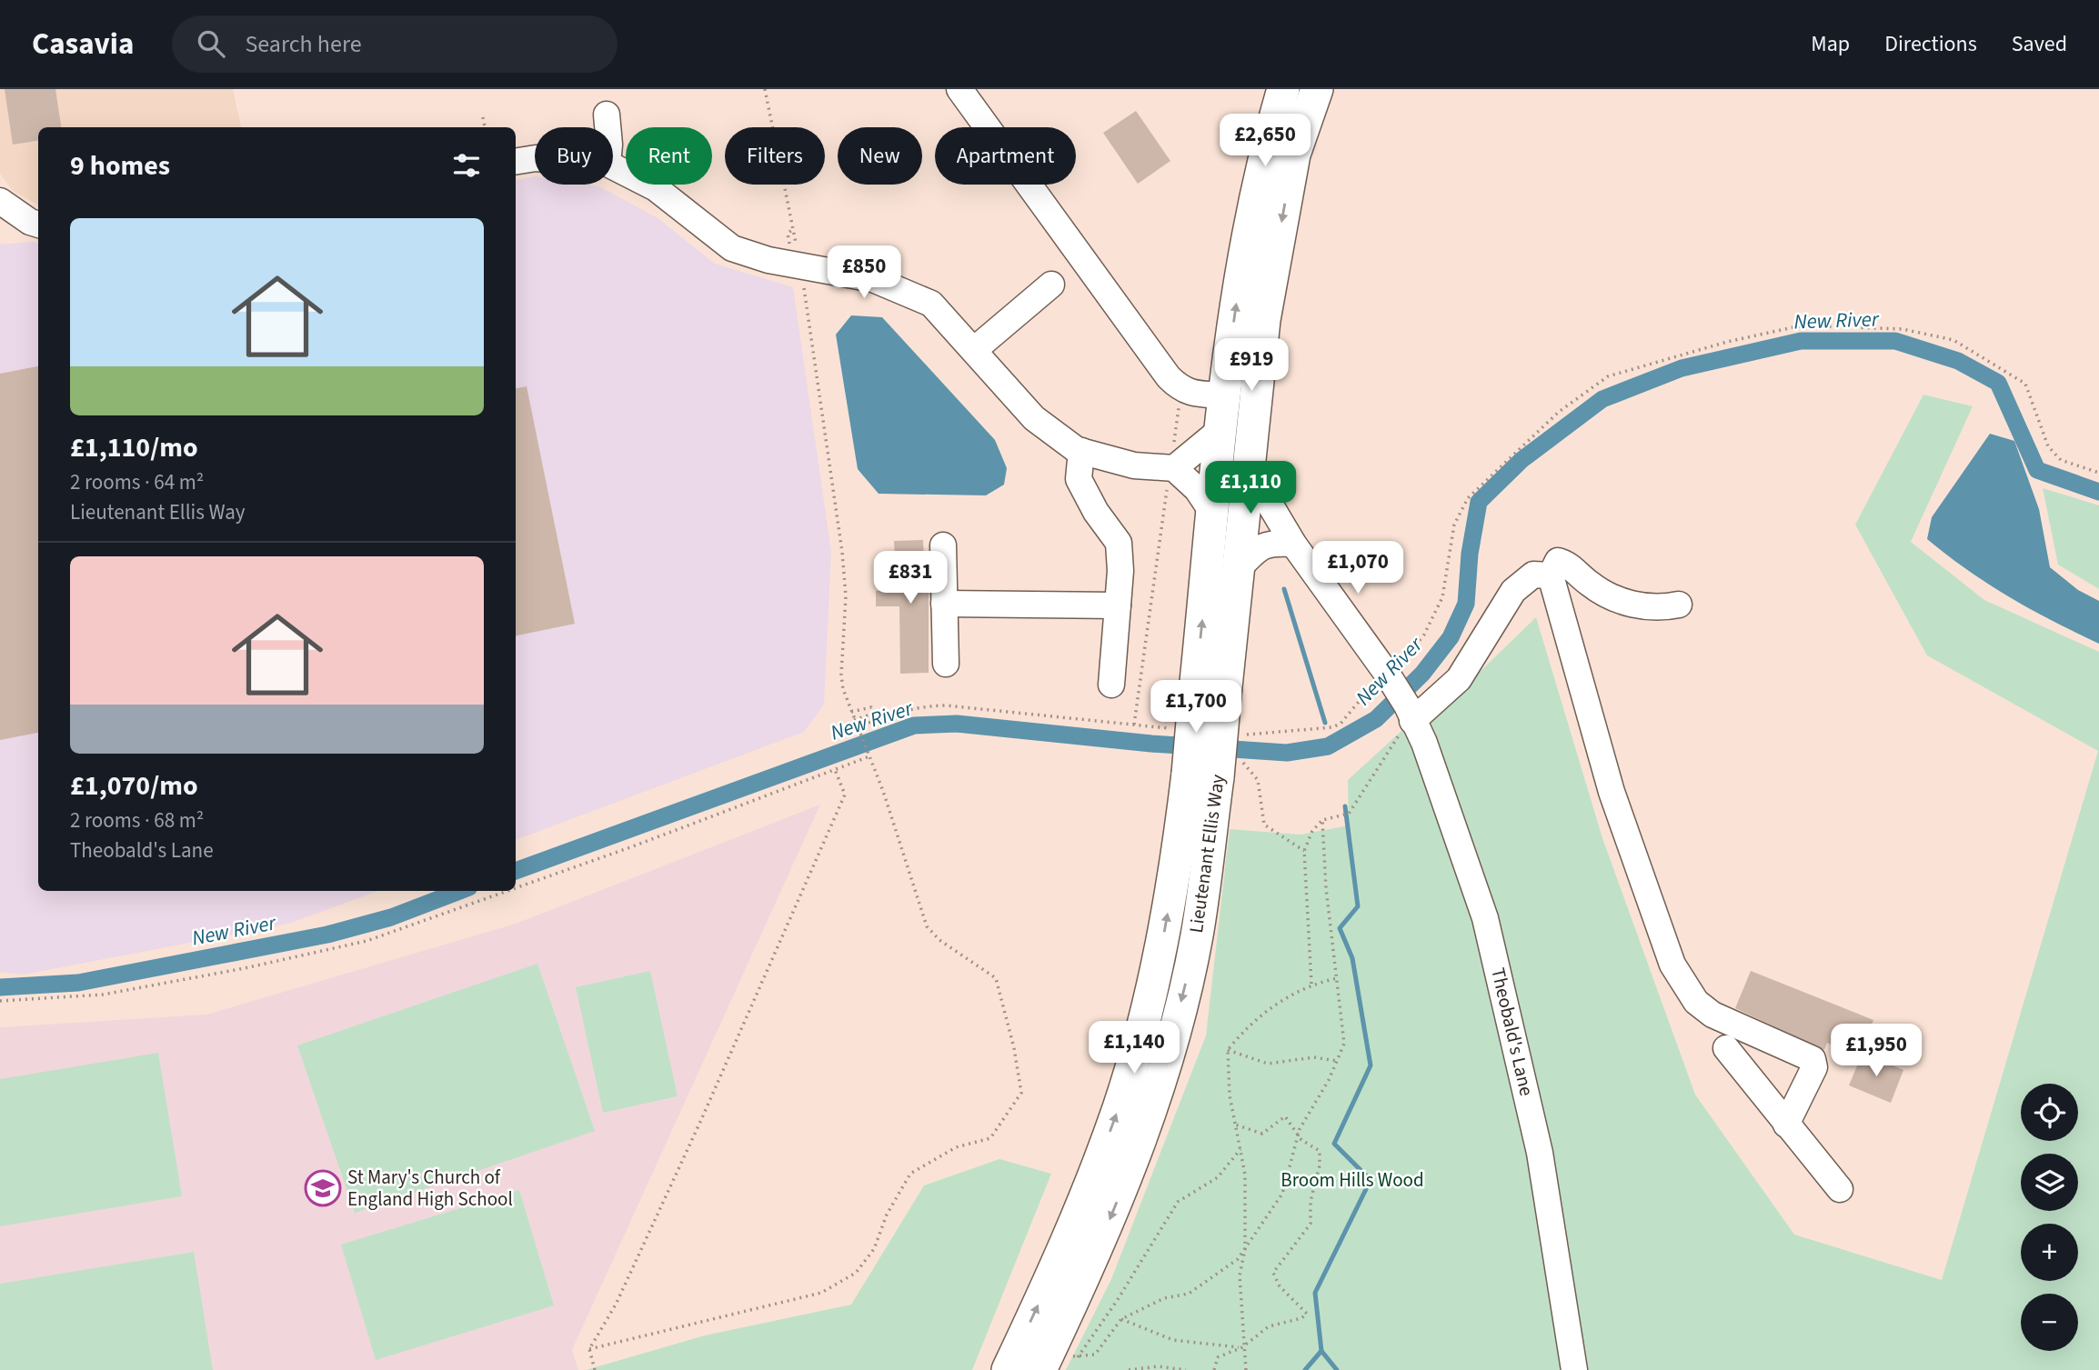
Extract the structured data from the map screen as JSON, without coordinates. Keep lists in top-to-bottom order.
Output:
{
  "streets": {
    "main road": ["Lieutenant Ellis Way"],
    "street": ["Theobald's Lane"]
  },
  "crossings": [
    ["Lieutenant Ellis Way", "Theobald's Lane"]
  ],
  "water": ["New River"],
  "parks": ["Broom Hills Wood"],
  "places": {
    "school or university": ["St Mary's Church of England High School"]
  },
  "page": {
    "header": "Casavia",
    "search": "Search here",
    "nav": ["Map", "Directions", "Saved"],
    "price": [
      "£2,650",
      "£850",
      "£919",
      "£1,110",
      "£1,070",
      "£831",
      "£1,700",
      "£1,140",
      "£1,950"
    ],
    "chip": [
      "Buy",
      "Rent",
      "Filters",
      "New",
      "Apartment"
    ],
    "heading": "9 homes",
    "list": [
      {
        "name": "£1,110/mo",
        "note": "2 rooms · 64 m² · Lieutenant Ellis Way"
      },
      {
        "name": "£1,070/mo",
        "note": "2 rooms · 68 m² · Theobald's Lane"
      }
    ],
    "map_buttons": ["+", "−"]
  }
}
